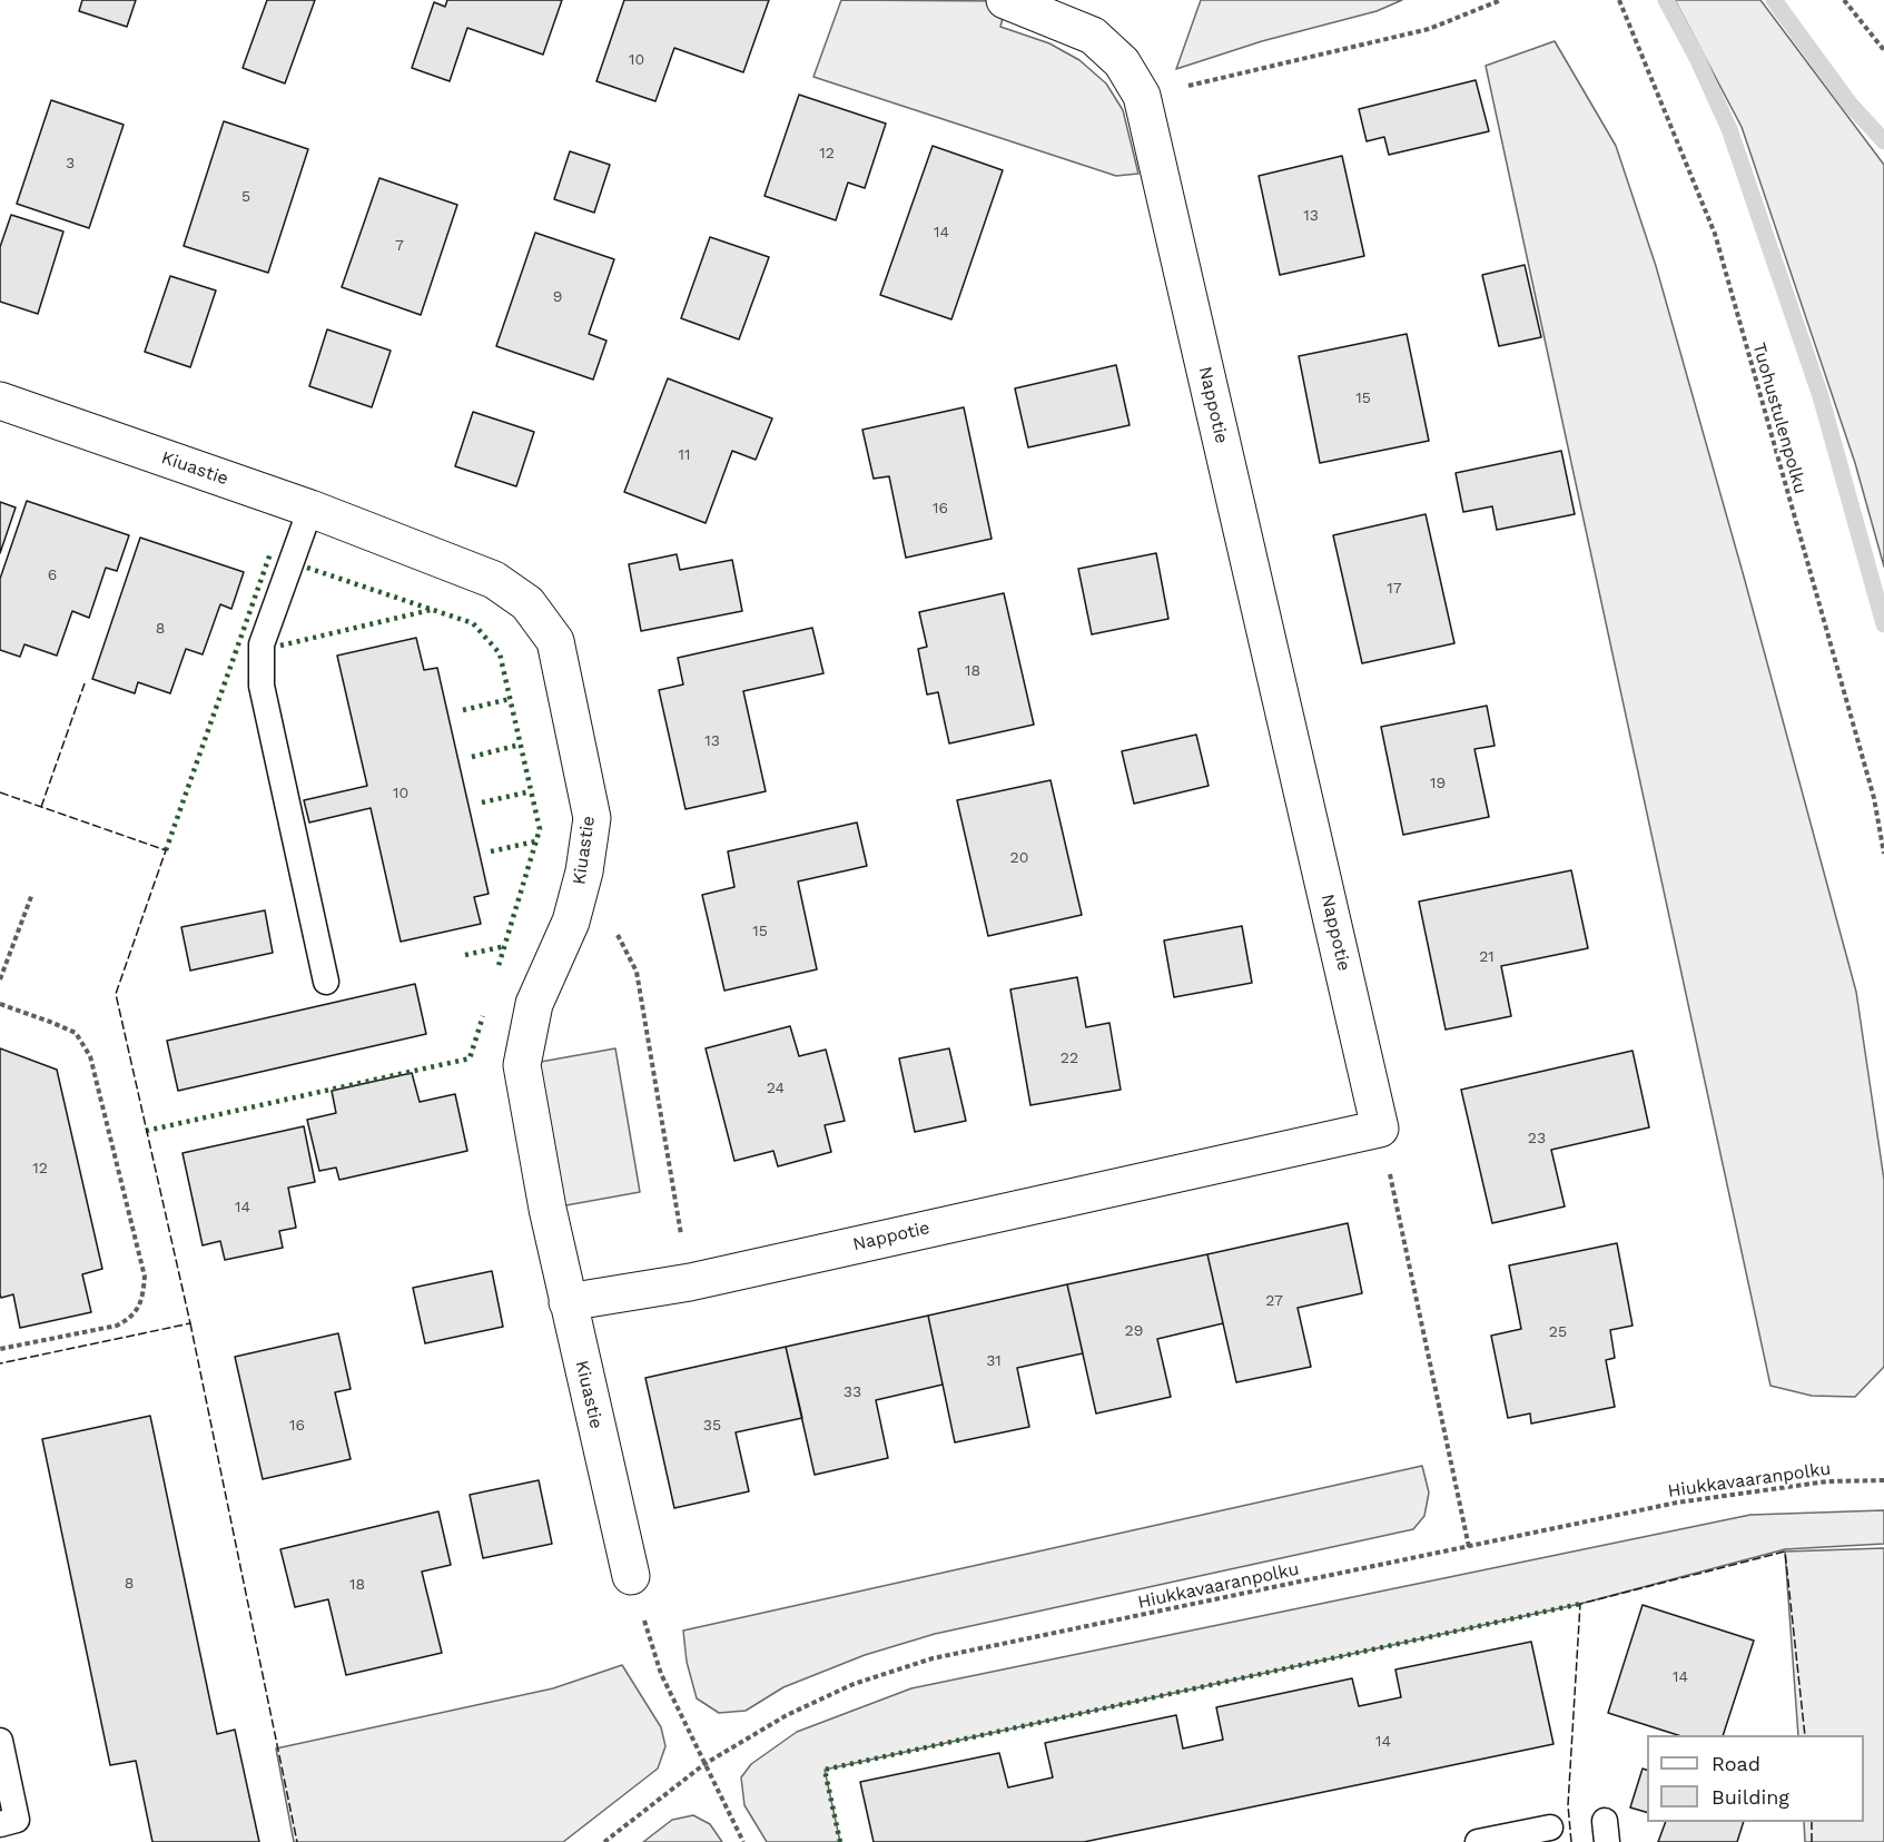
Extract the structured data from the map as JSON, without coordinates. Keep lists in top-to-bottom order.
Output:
{
  "streets": {
    "street": ["Nappotie", "Kiuastie"],
    "path": ["Tuohustulenpolku", "Hiukkavaaranpolku"]
  },
  "crossings": [
    ["Nappotie", "Kiuastie"]
  ],
  "house_numbers": [
    "10",
    "12",
    "3",
    "5",
    "13",
    "14",
    "7",
    "9",
    "15",
    "11",
    "16",
    "6",
    "17",
    "8",
    "18",
    "13",
    "19",
    "10",
    "20",
    "15",
    "21",
    "22",
    "24",
    "23",
    "12",
    "14",
    "27",
    "29",
    "25",
    "31",
    "33",
    "16",
    "35",
    "8",
    "18",
    "14",
    "14"
  ],
  "legend": ["Road", "Building"]
}
